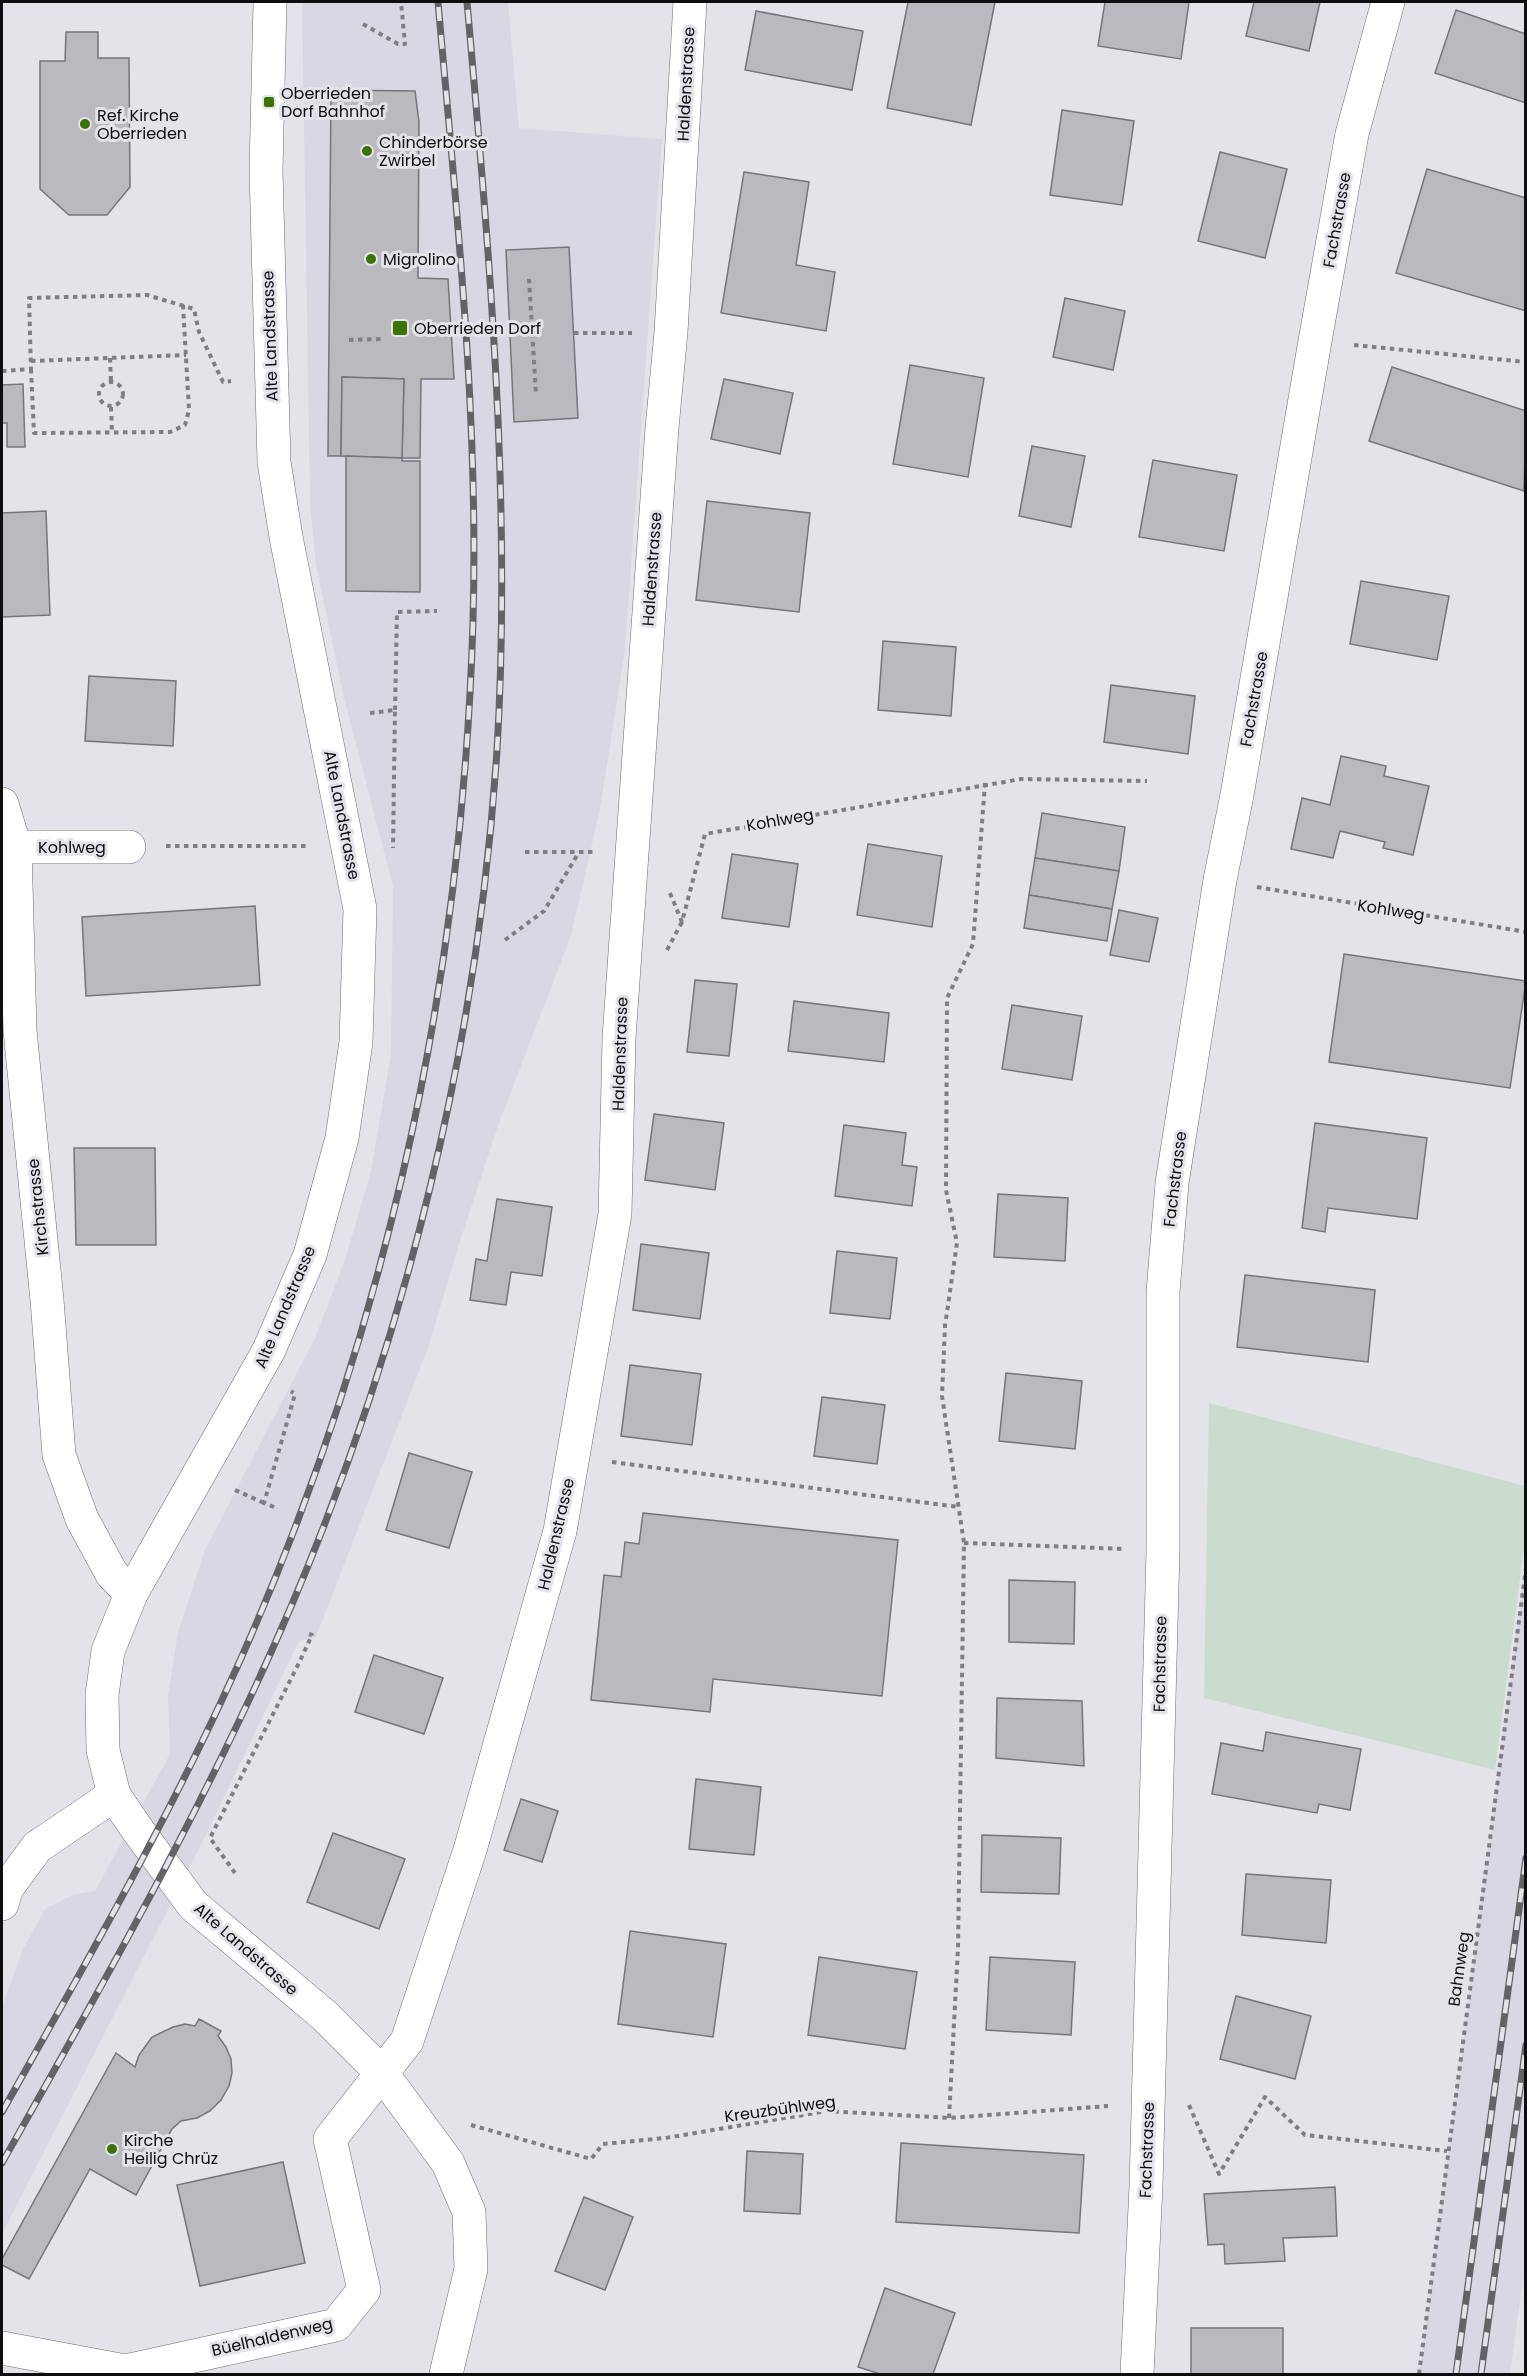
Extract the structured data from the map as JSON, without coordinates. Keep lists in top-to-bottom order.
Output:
{
  "streets": {
    "street": [
      "Haldenstrasse",
      "Fachstrasse",
      "Alte Landstrasse",
      "Kohlweg",
      "Kirchstrasse",
      "Büelhaldenweg"
    ],
    "path": ["Bahnweg", "Kreuzbühlweg"]
  },
  "crossings": [
    ["Haldenstrasse", "Alte Landstrasse"],
    ["Haldenstrasse", "Kohlweg"],
    ["Haldenstrasse", "Büelhaldenweg"],
    ["Alte Landstrasse", "Kirchstrasse"],
    ["Alte Landstrasse", "Büelhaldenweg"],
    ["Kohlweg", "Kirchstrasse"]
  ],
  "places": {
    "transit": ["Oberrieden Dorf Bahnhof", "Oberrieden Dorf"],
    "other": [
      "Ref. Kirche Oberrieden",
      "Chinderbörse Zwirbel",
      "Migrolino",
      "Kirche Heilig Chrüz"
    ]
  }
}
